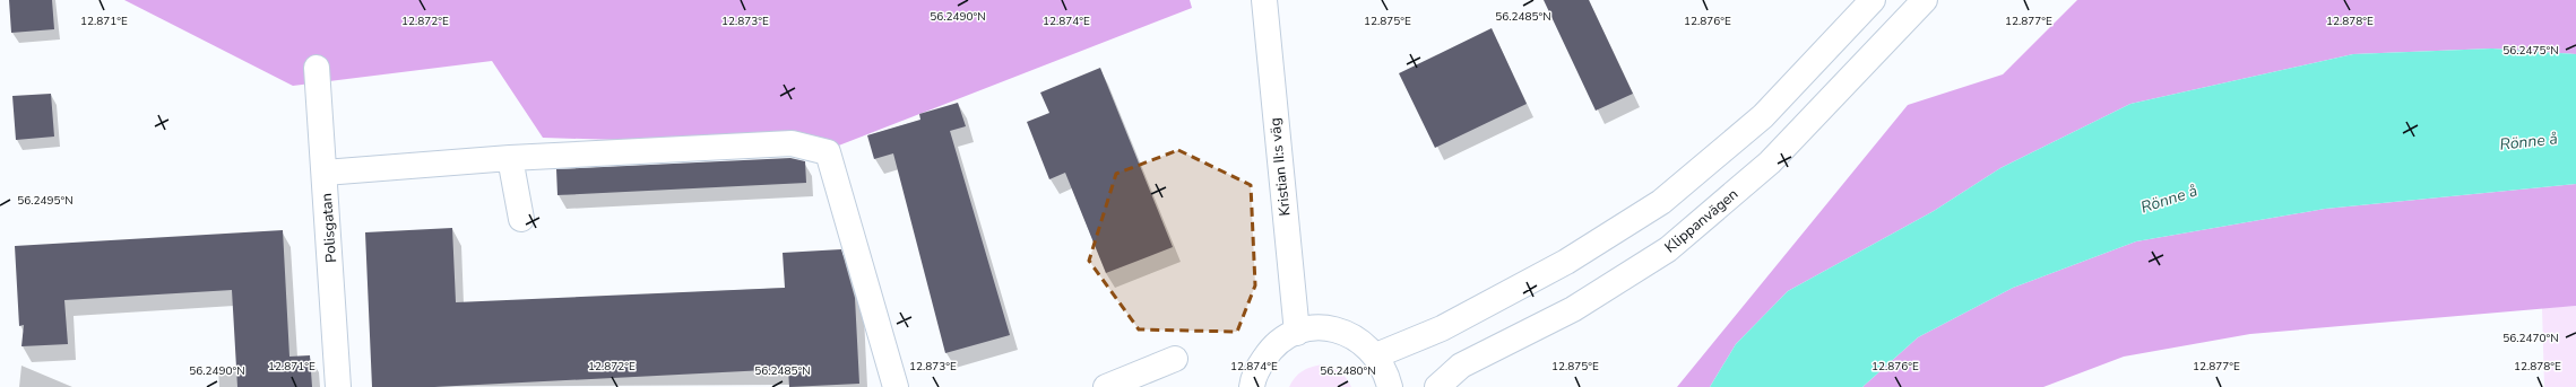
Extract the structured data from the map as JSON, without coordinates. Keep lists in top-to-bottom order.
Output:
{
  "streets": {
    "street": ["Kristian II:s väg", "Klippanvägen", "Polisgatan"]
  },
  "water": ["Rönne å"],
  "coordinates": [
    "56.2490°N",
    "56.2485°N",
    "12.878°E",
    "12.871°E",
    "12.872°E",
    "12.873°E",
    "12.874°E",
    "12.875°E",
    "12.876°E",
    "12.877°E",
    "56.2475°N",
    "56.2495°N",
    "56.2470°N",
    "56.2480°N"
  ]
}
